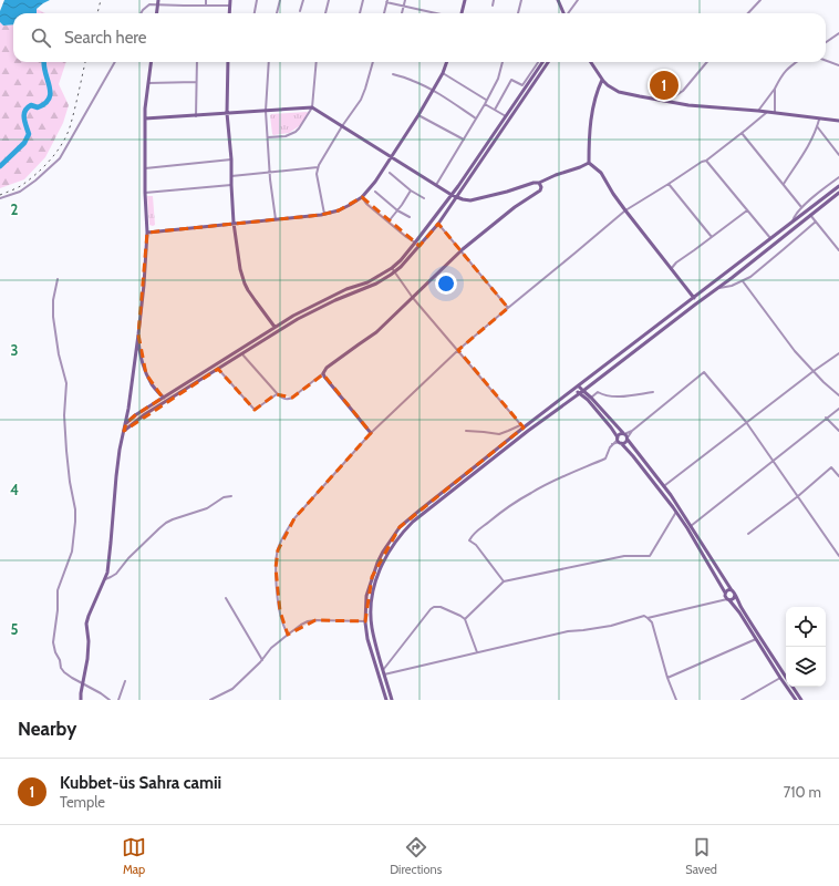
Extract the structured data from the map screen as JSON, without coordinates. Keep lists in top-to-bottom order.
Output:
{
  "page": {
    "search": "Search here",
    "pins": "1",
    "heading": "Nearby",
    "list": [
      {
        "mark": "1",
        "name": "Kubbet-üs Sahra camii",
        "note": "Temple",
        "value": "710 m"
      }
    ],
    "nav": ["Map", "Directions", "Saved"]
  },
  "grid": {
    "rows": [
      "2",
      "3",
      "4",
      "5"
    ]
  }
}
